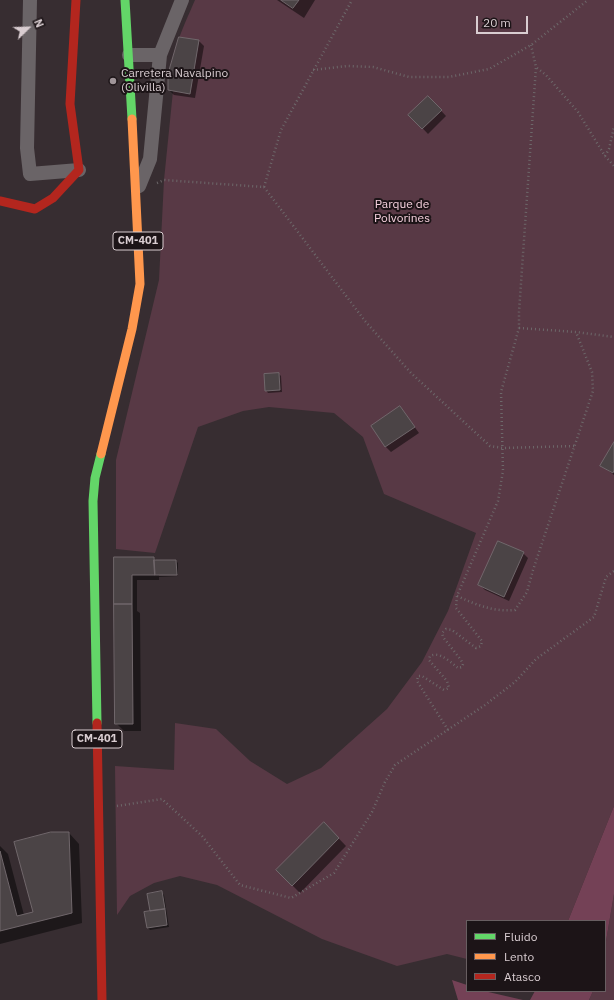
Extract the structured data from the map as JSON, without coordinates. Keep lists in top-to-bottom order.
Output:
{
  "streets": {
    "main road": ["CM-401"]
  },
  "parks": ["Parque de Polvorines"],
  "places": ["Carretera Navalpino (Olivilla)"],
  "legend": ["Fluido", "Lento", "Atasco"],
  "scale_bar": "20 m",
  "north": "top right"
}
